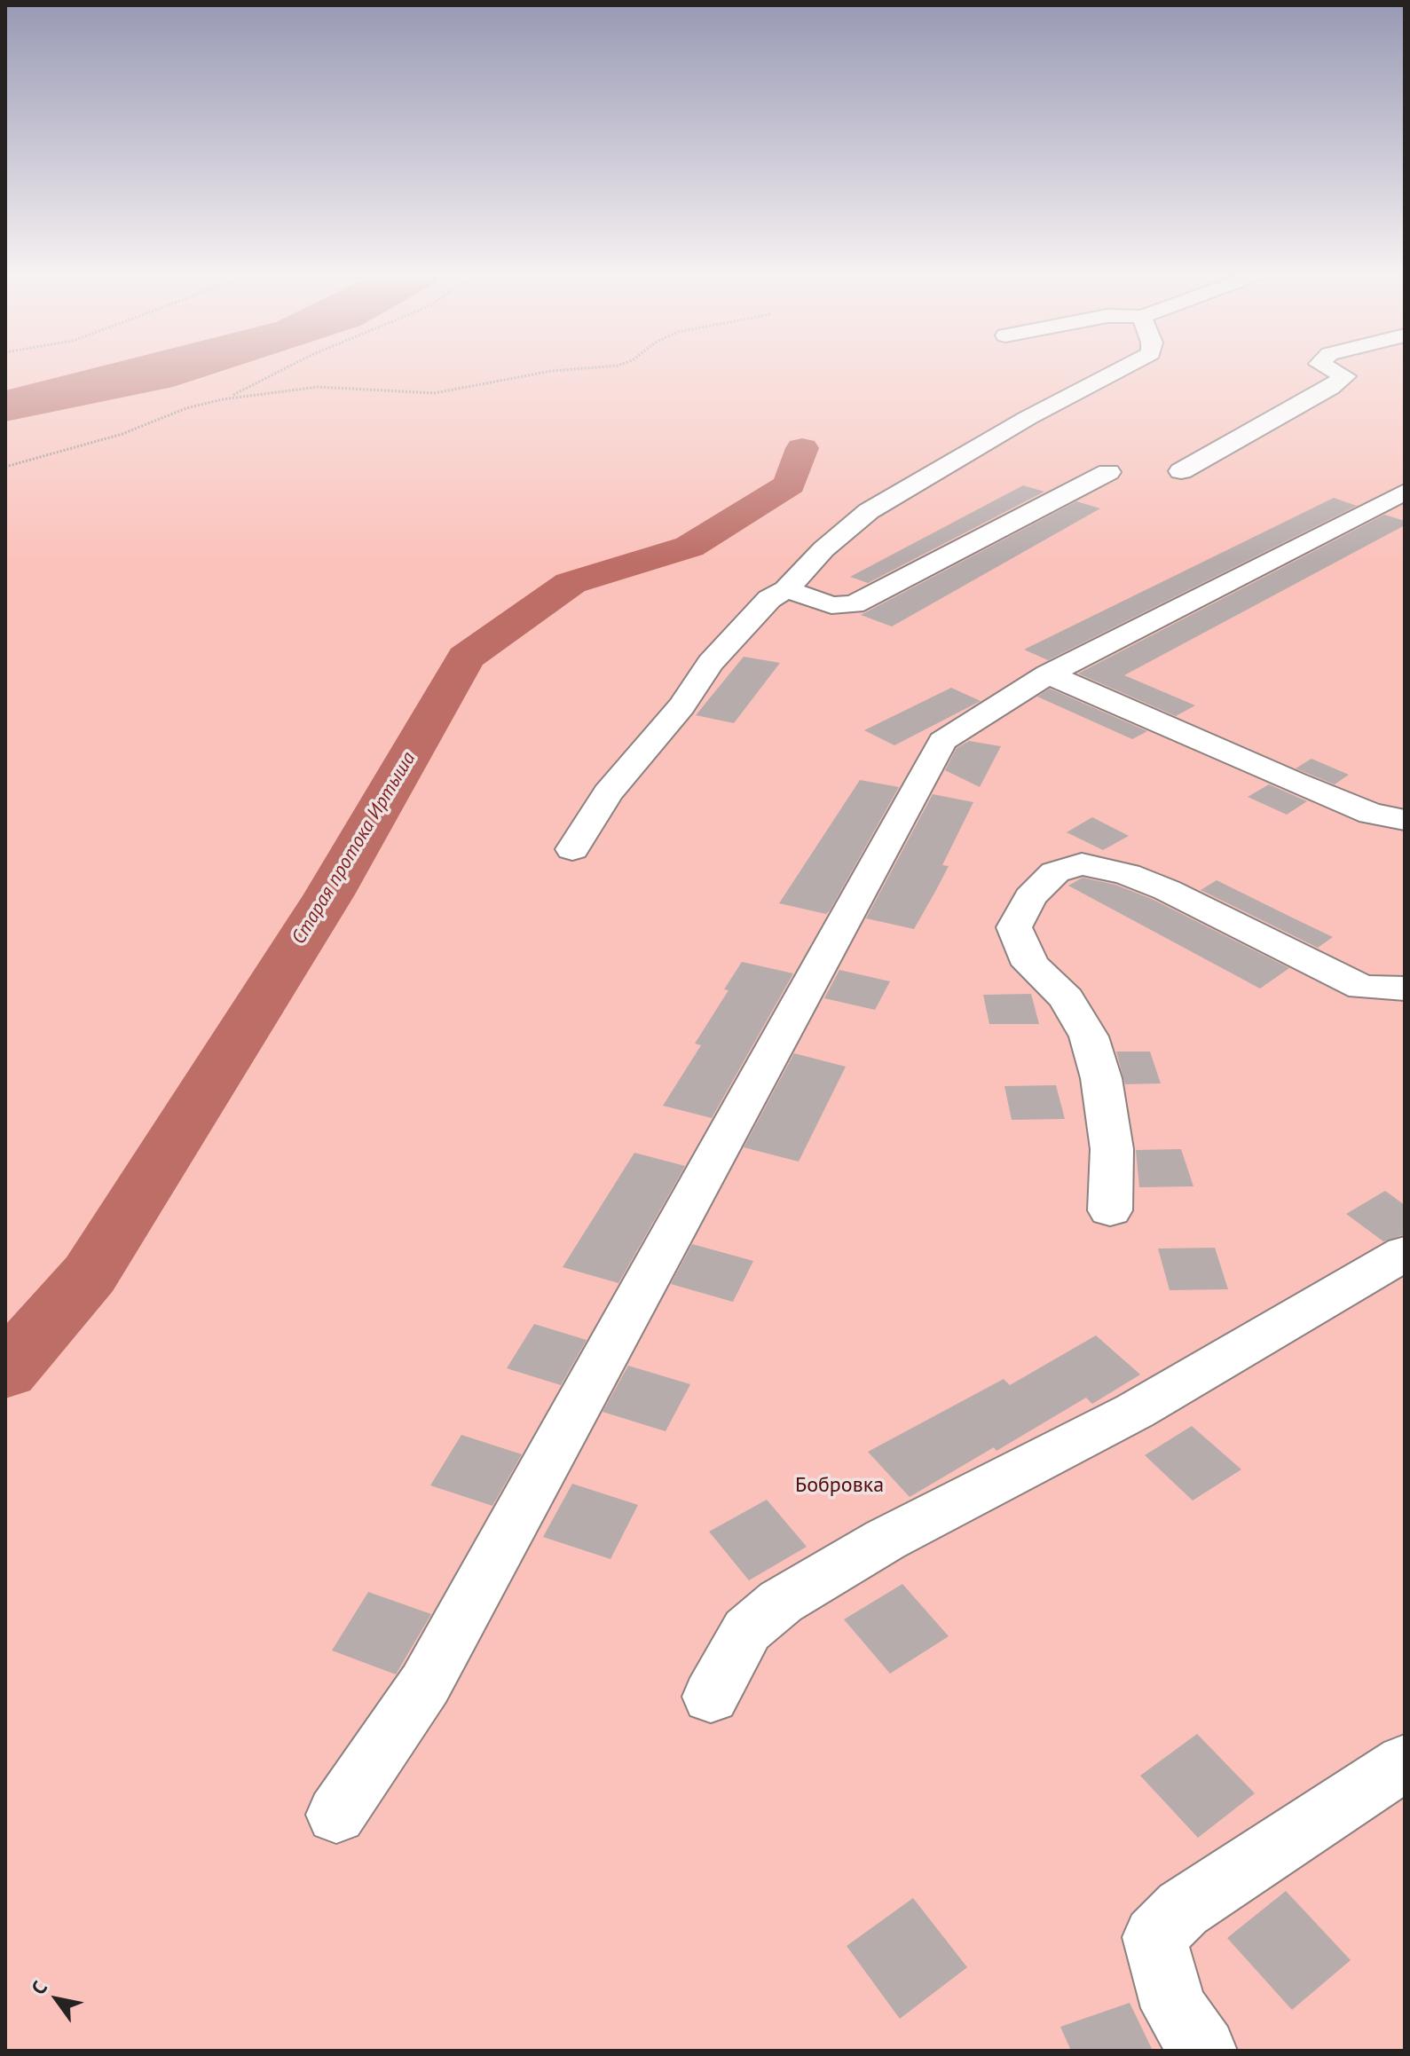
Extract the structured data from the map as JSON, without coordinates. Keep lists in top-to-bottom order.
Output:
{
  "water": ["Старая протока Иртыша"],
  "parks": ["Бобровка"],
  "north": "top left"
}
